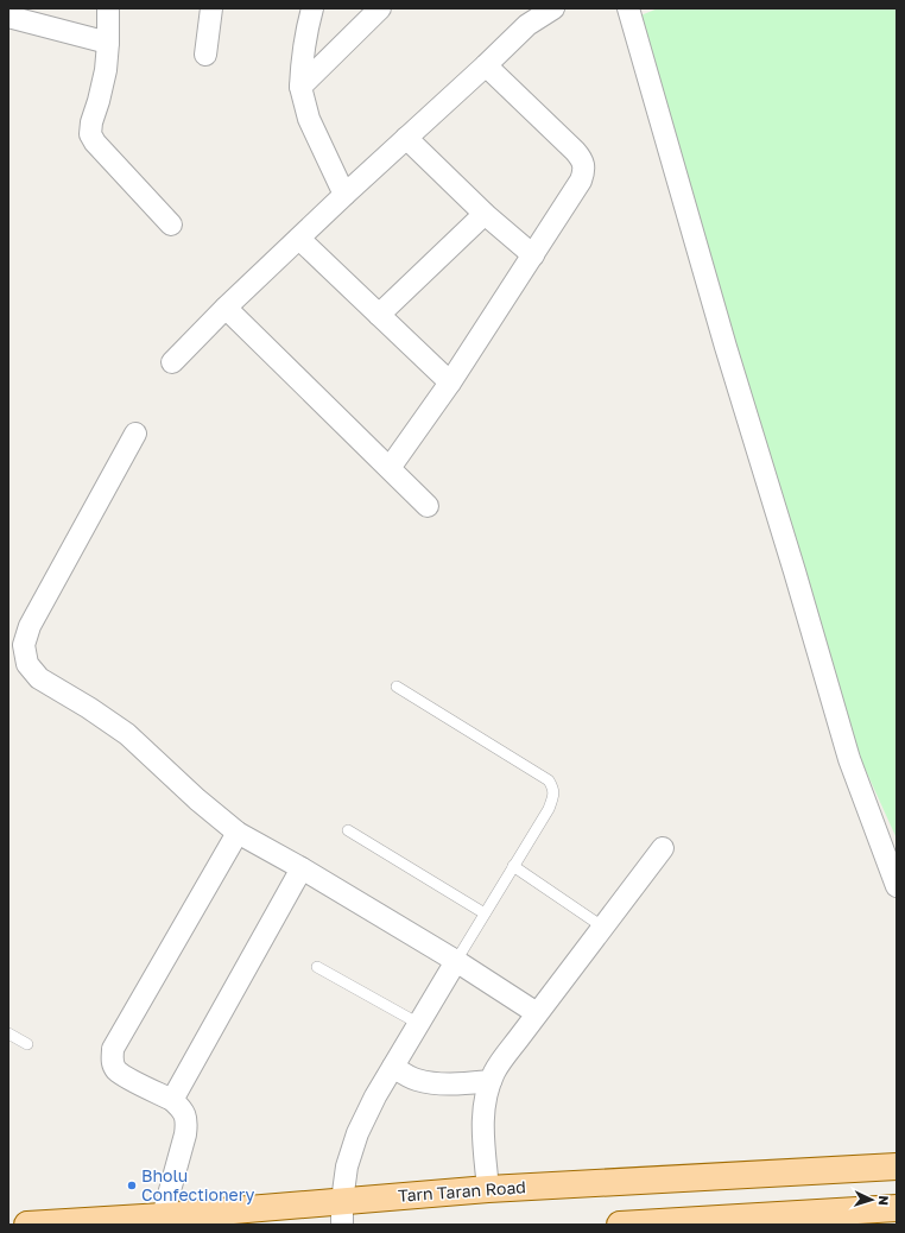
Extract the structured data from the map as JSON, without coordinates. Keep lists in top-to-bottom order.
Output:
{
  "streets": {
    "main road": ["Tarn Taran Road"]
  },
  "places": ["Bholu Confectionery"],
  "north": "right"
}
